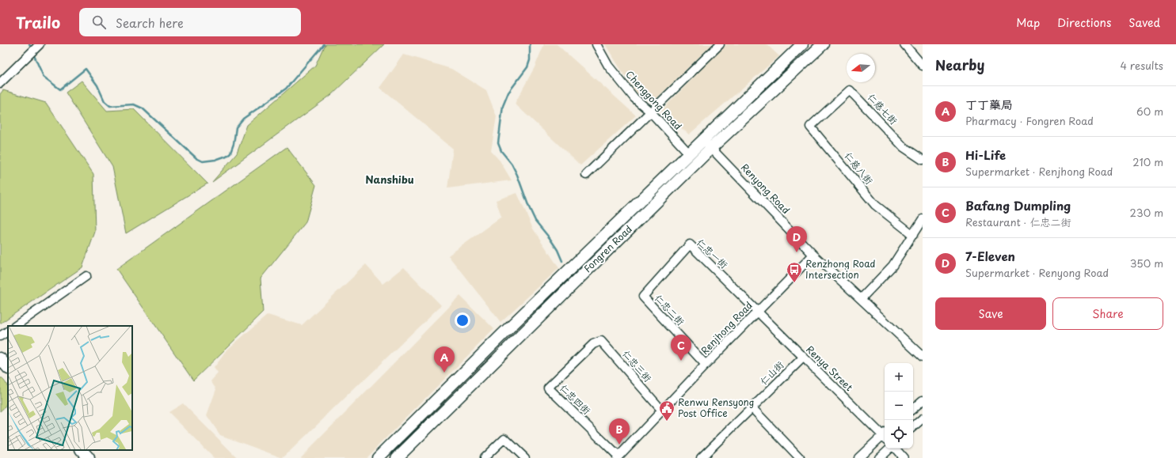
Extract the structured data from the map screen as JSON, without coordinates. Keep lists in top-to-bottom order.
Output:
{
  "streets": {
    "main road": ["Fongren Road"],
    "street": [
      "Chenggong Road",
      "仁慈七街",
      "仁慈八街",
      "Renyong Road",
      "仁忠一街",
      "仁忠二街",
      "Renjhong Road",
      "仁忠三街",
      "Renya Street",
      "仁山街",
      "仁忠四街"
    ]
  },
  "crossings": [
    ["Chenggong Road", "Fongren Road"],
    ["仁慈七街", "仁慈八街"],
    ["Renyong Road", "Fongren Road"],
    ["Renyong Road", "Renjhong Road"],
    ["仁忠一街", "仁忠二街"],
    ["仁忠一街", "Renjhong Road"],
    ["仁忠一街", "Renya Street"],
    ["仁忠二街", "Renjhong Road"],
    ["Renjhong Road", "仁忠三街"],
    ["Renjhong Road", "Renya Street"],
    ["Renjhong Road", "仁忠四街"],
    ["仁忠三街", "仁忠四街"],
    ["Renya Street", "仁山街"]
  ],
  "districts": ["Nanshibu"],
  "places": {
    "bus stop": ["Renzhong Road Intersection"],
    "public building": ["Renwu Rensyong Post Office"]
  },
  "north": "left",
  "page": {
    "header": "Trailo",
    "search": "Search here",
    "nav": ["Map", "Directions", "Saved"],
    "heading": ["Nearby", "4 results"],
    "list": [
      {
        "mark": "A",
        "name": "丁丁藥局",
        "note": "Pharmacy · Fongren Road",
        "value": "60 m"
      },
      {
        "mark": "B",
        "name": "Hi-Life",
        "note": "Supermarket · Renjhong Road",
        "value": "210 m"
      },
      {
        "mark": "C",
        "name": "Bafang Dumpling",
        "note": "Restaurant · 仁忠二街",
        "value": "230 m"
      },
      {
        "mark": "D",
        "name": "7-Eleven",
        "note": "Supermarket · Renyong Road",
        "value": "350 m"
      }
    ],
    "pins": [
      "D",
      "C",
      "A",
      "B"
    ],
    "buttons": ["Save", "Share"],
    "map_buttons": ["+", "−"]
  }
}
